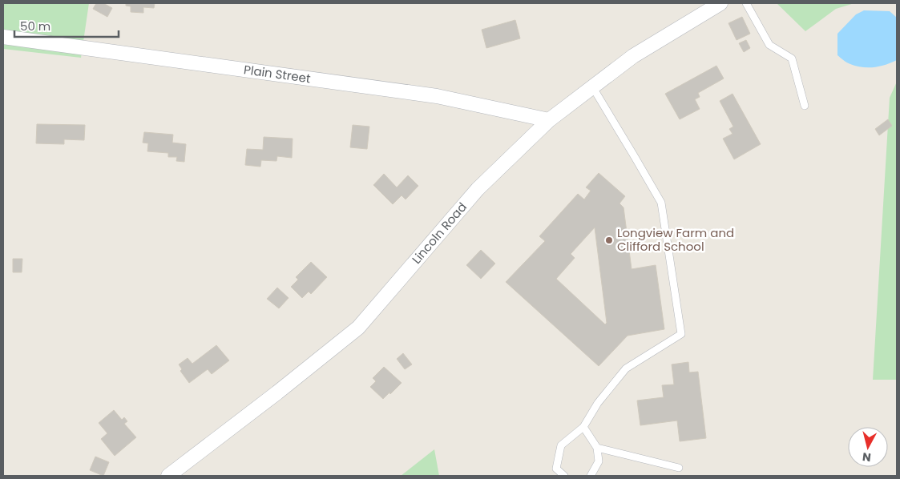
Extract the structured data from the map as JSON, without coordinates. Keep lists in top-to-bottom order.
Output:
{
  "streets": {
    "street": ["Plain Street", "Lincoln Road"]
  },
  "crossings": [
    ["Plain Street", "Lincoln Road"]
  ],
  "places": ["Longview Farm and Clifford School"],
  "scale_bar": "50 m",
  "north": "bottom"
}
